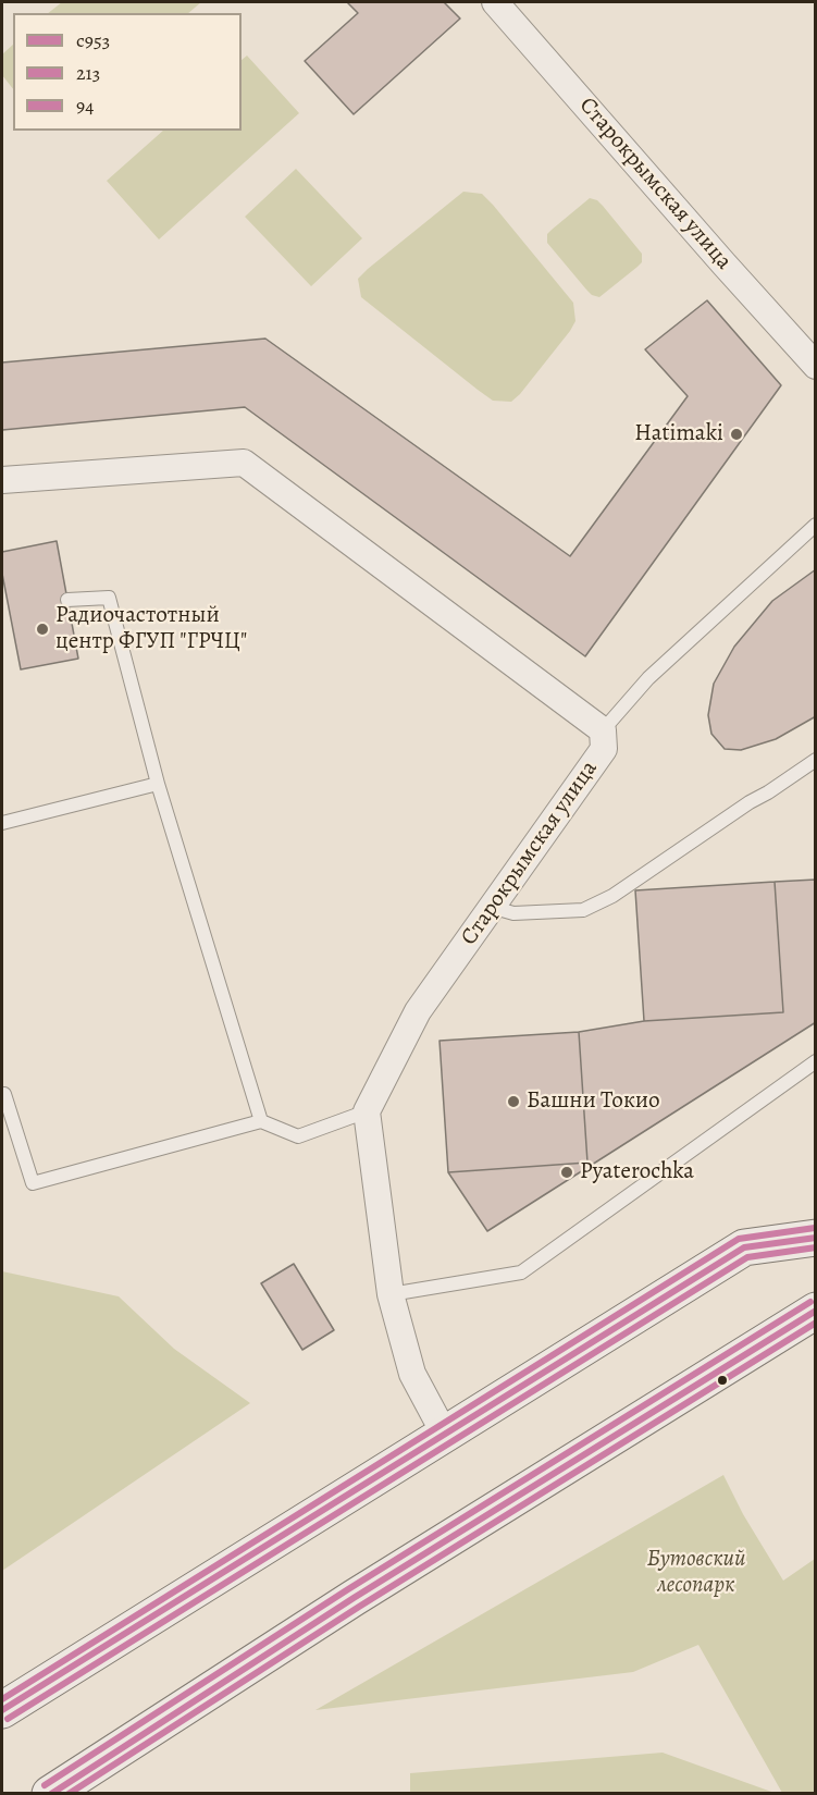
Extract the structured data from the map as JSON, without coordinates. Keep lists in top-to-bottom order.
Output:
{
  "streets": {
    "street": ["Старокрымская улица"]
  },
  "parks": ["Бутовский лесопарк"],
  "places": [
    "Hatimaki",
    "Радиочастотный центр ФГУП \"ГРЧЦ\"",
    "Башни Токио",
    "Pyaterochka"
  ],
  "lines": ["transit line 94", "transit line с953", "transit line 213"],
  "legend": ["с953", "213", "94"]
}
